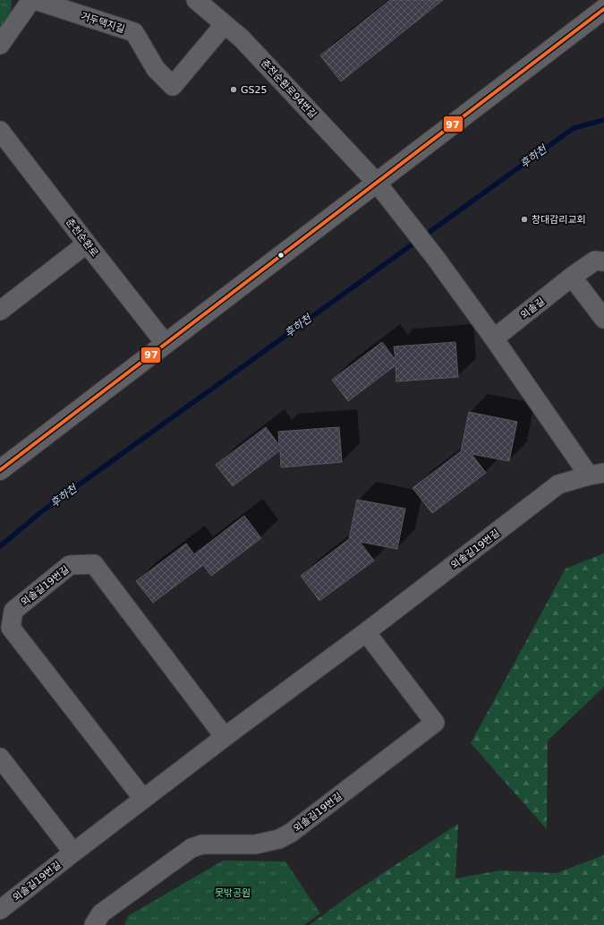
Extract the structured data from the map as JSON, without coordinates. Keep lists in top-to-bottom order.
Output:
{
  "streets": {
    "street": [
      "거두택지길",
      "춘천순환로94번길",
      "춘천순환로",
      "외솔길",
      "외솔길19번길"
    ]
  },
  "crossings": [
    ["거두택지길", "춘천순환로94번길"],
    ["춘천순환로94번길", "외솔길19번길"],
    ["외솔길", "외솔길19번길"]
  ],
  "water": ["후하천"],
  "parks": ["못밖공원"],
  "places": ["GS25", "창대감리교회"],
  "lines": ["transit line 97"]
}
